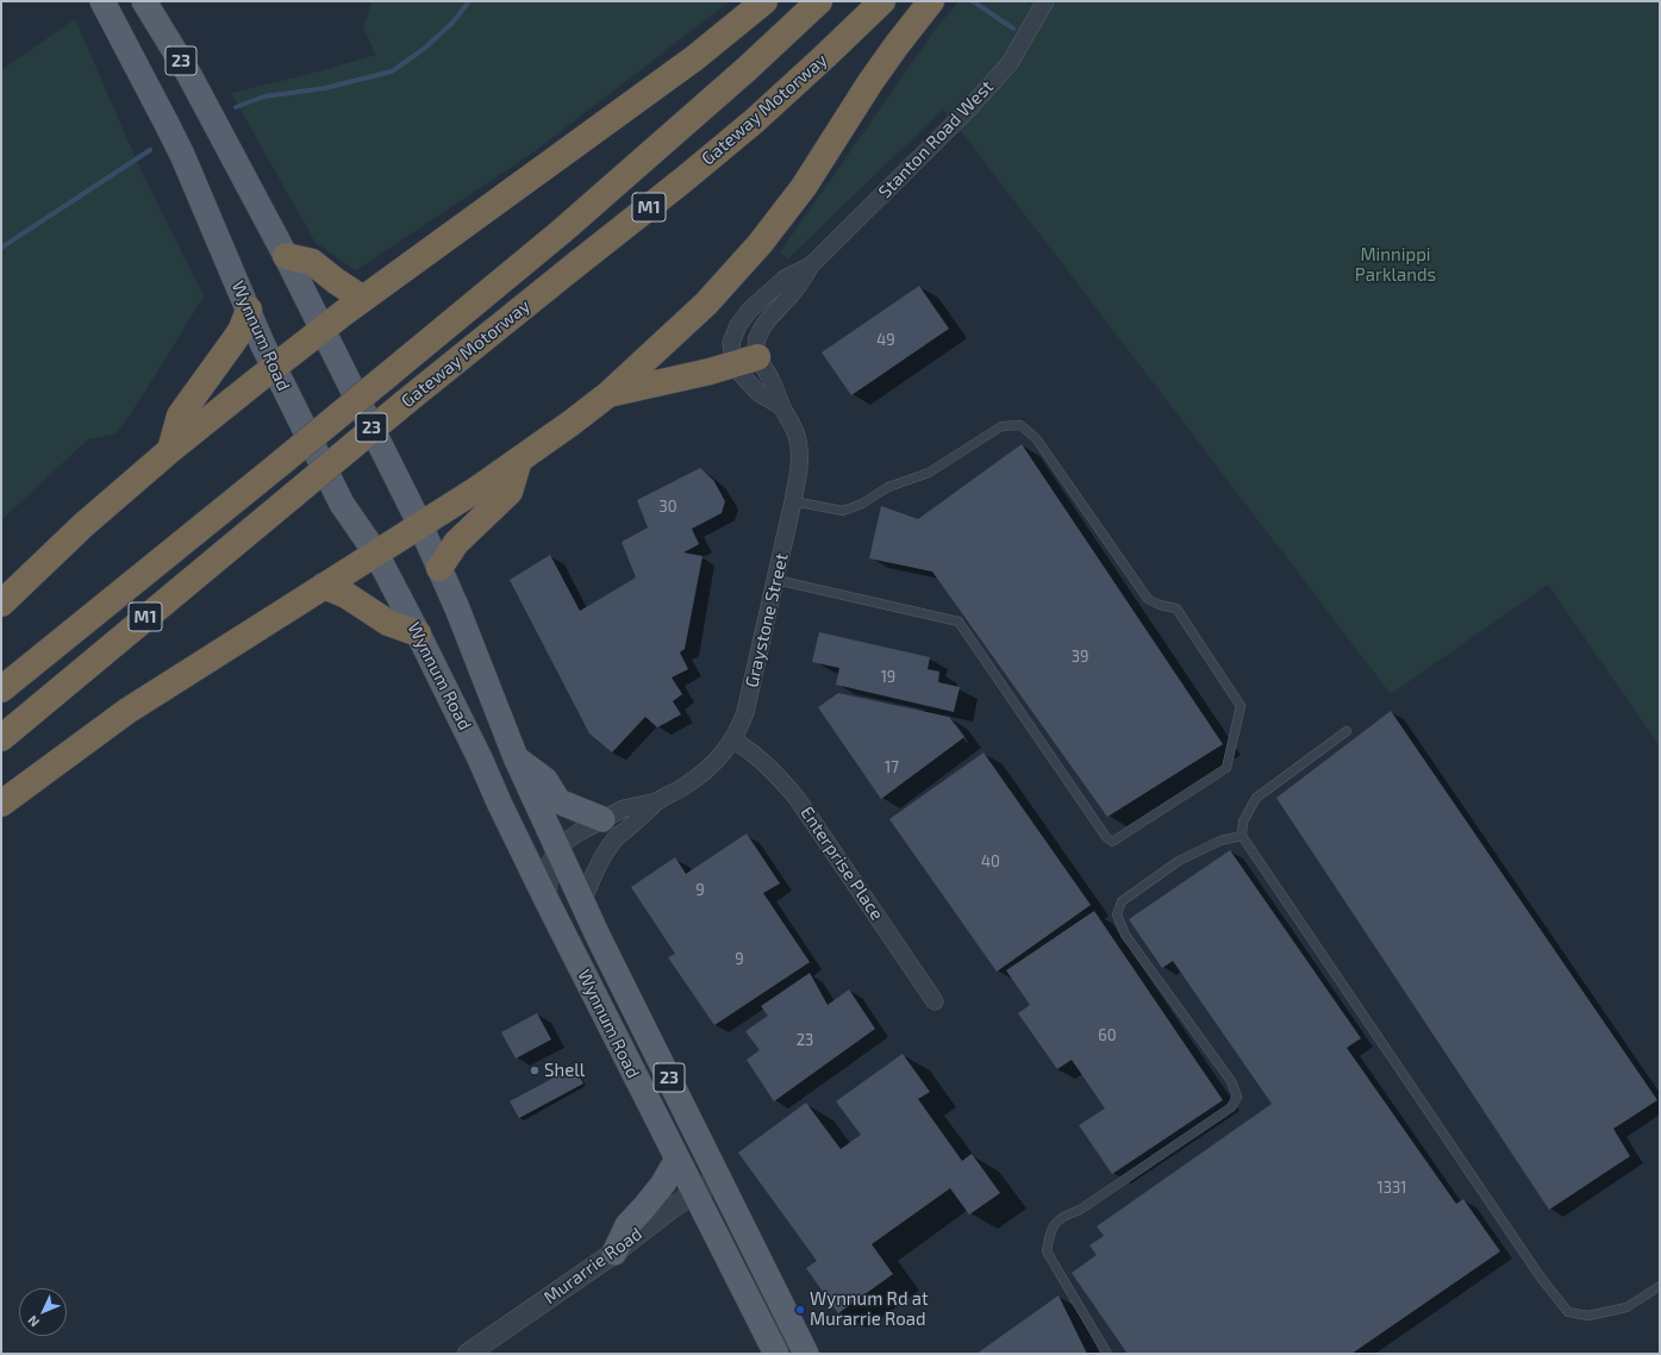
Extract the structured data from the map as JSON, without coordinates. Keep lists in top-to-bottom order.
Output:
{
  "streets": {
    "highway": ["Gateway Motorway", "M1"],
    "main road": ["23", "Wynnum Road"],
    "street": [
      "Stanton Road West",
      "Graystone Street",
      "Enterprise Place",
      "Murarrie Road"
    ]
  },
  "crossings": [
    ["Stanton Road West", "Graystone Street"],
    ["Wynnum Road", "Graystone Street"],
    ["Wynnum Road", "Murarrie Road"],
    ["Graystone Street", "Enterprise Place"]
  ],
  "parks": ["Minnippi Parklands"],
  "places": ["Shell", "Wynnum Rd at Murarrie Road"],
  "house_numbers": [
    "49",
    "30",
    "39",
    "19",
    "17",
    "40",
    "9",
    "9",
    "60",
    "23",
    "1331"
  ],
  "north": "bottom left"
}
